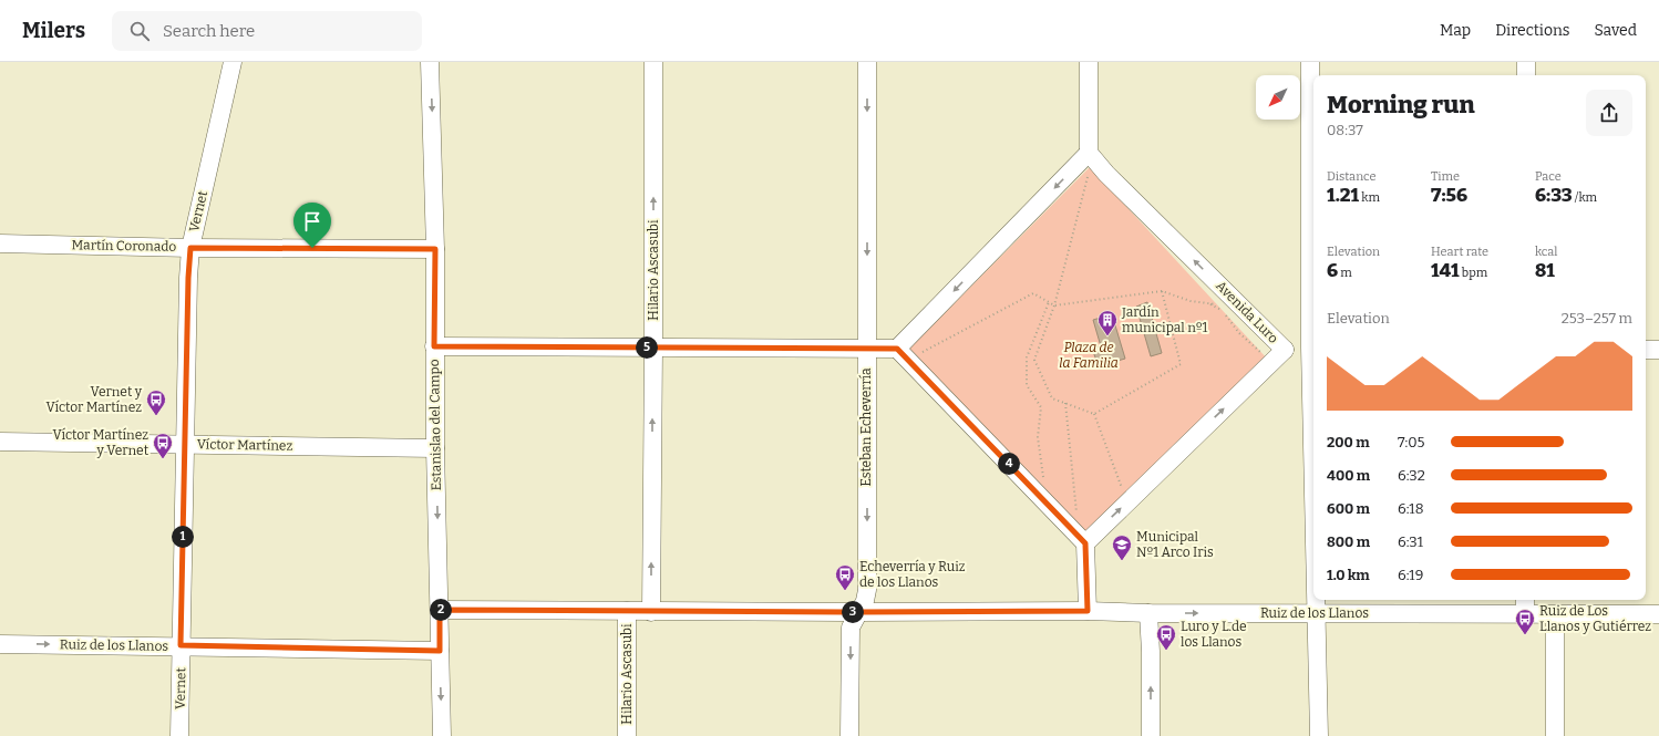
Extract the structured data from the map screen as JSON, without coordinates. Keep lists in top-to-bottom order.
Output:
{
  "streets": {
    "street": [
      "Vernet",
      "Martín Coronado",
      "Hilario Ascasubi",
      "Avenida Luro",
      "Estanislao del Campo",
      "Esteban Echeverría",
      "Víctor Martínez",
      "Ruiz de los Llanos"
    ]
  },
  "crossings": [
    ["Vernet", "Martín Coronado"],
    ["Vernet", "Víctor Martínez"],
    ["Vernet", "Ruiz de los Llanos"],
    ["Martín Coronado", "Estanislao del Campo"],
    ["Hilario Ascasubi", "Ruiz de los Llanos"],
    ["Estanislao del Campo", "Víctor Martínez"],
    ["Estanislao del Campo", "Ruiz de los Llanos"],
    ["Esteban Echeverría", "Ruiz de los Llanos"]
  ],
  "one_way": ["Hilario Ascasubi", "Estanislao del Campo", "Esteban Echeverría"],
  "parks": ["Plaza de la Familia"],
  "places": {
    "building": ["Jardín municipal nº1"],
    "bus stop": [
      "Vernet y Víctor Martínez",
      "Víctor Martínez y Vernet",
      "Echeverría y Ruiz de los Llanos",
      "Ruiz de Los Llanos y Gutiérrez",
      "Luro y L.de los Llanos"
    ],
    "school or university": ["Municipal Nº1 Arco Iris"]
  },
  "north": "bottom left",
  "page": {
    "header": "Milers",
    "search": "Search here",
    "nav": ["Map", "Directions", "Saved"],
    "heading": ["Morning run", "08:37"],
    "stats": [
      ["Distance", "1.21 km"],
      ["Time", "7:56"],
      ["Pace", "6:33 /km"],
      ["Elevation", "6 m"],
      ["Heart rate", "141 bpm"],
      ["kcal", "81"]
    ],
    "chart": ["Elevation", "253–257 m"],
    "pins": [
      "5",
      "4",
      "1",
      "2",
      "3"
    ],
    "list": [
      {
        "name": "200 m",
        "note": "7:05"
      },
      {
        "name": "400 m",
        "note": "6:32"
      },
      {
        "name": "600 m",
        "note": "6:18"
      },
      {
        "name": "800 m",
        "note": "6:31"
      },
      {
        "name": "1.0 km",
        "note": "6:19"
      }
    ]
  }
}
